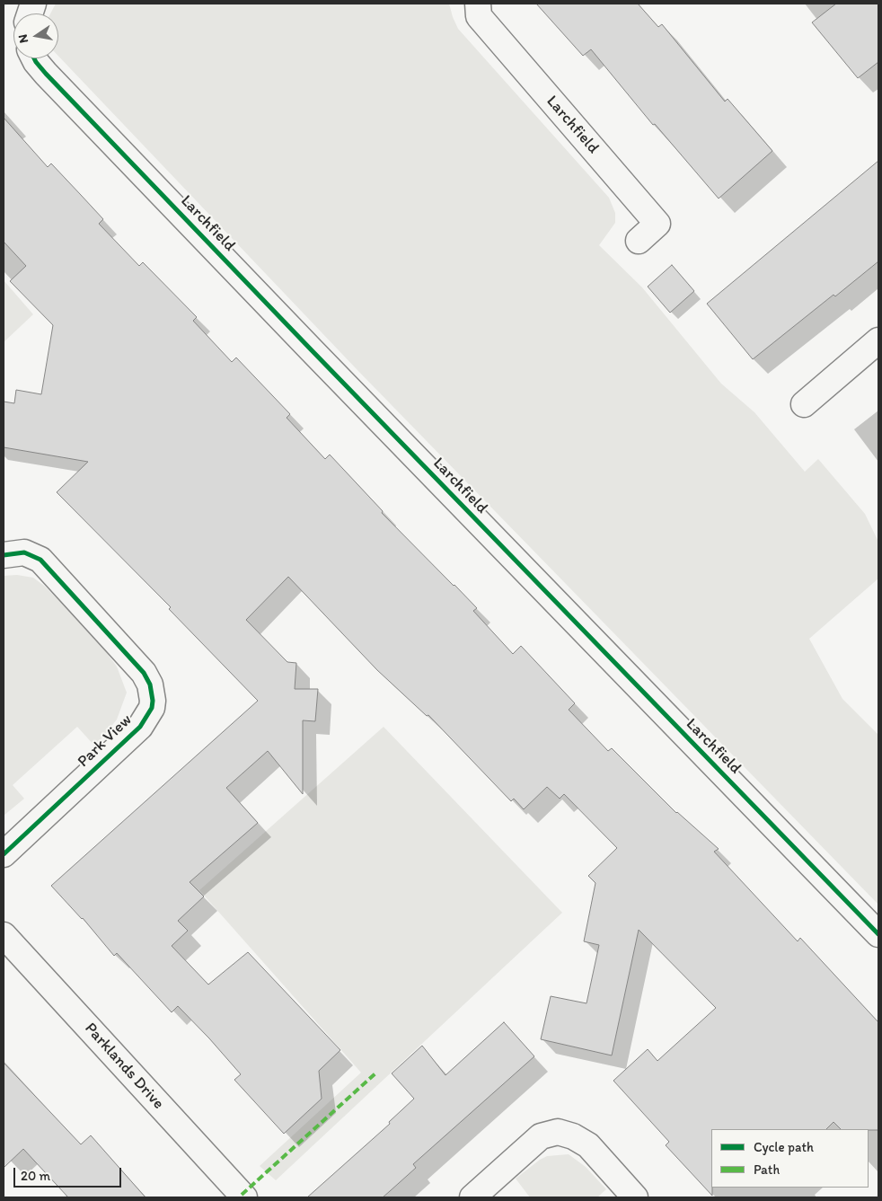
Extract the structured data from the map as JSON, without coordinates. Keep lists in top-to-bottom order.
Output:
{
  "streets": {
    "street": ["Larchfield", "Park View", "Parklands Drive"]
  },
  "legend": ["Cycle path", "Path"],
  "scale_bar": "20 m",
  "north": "left"
}
